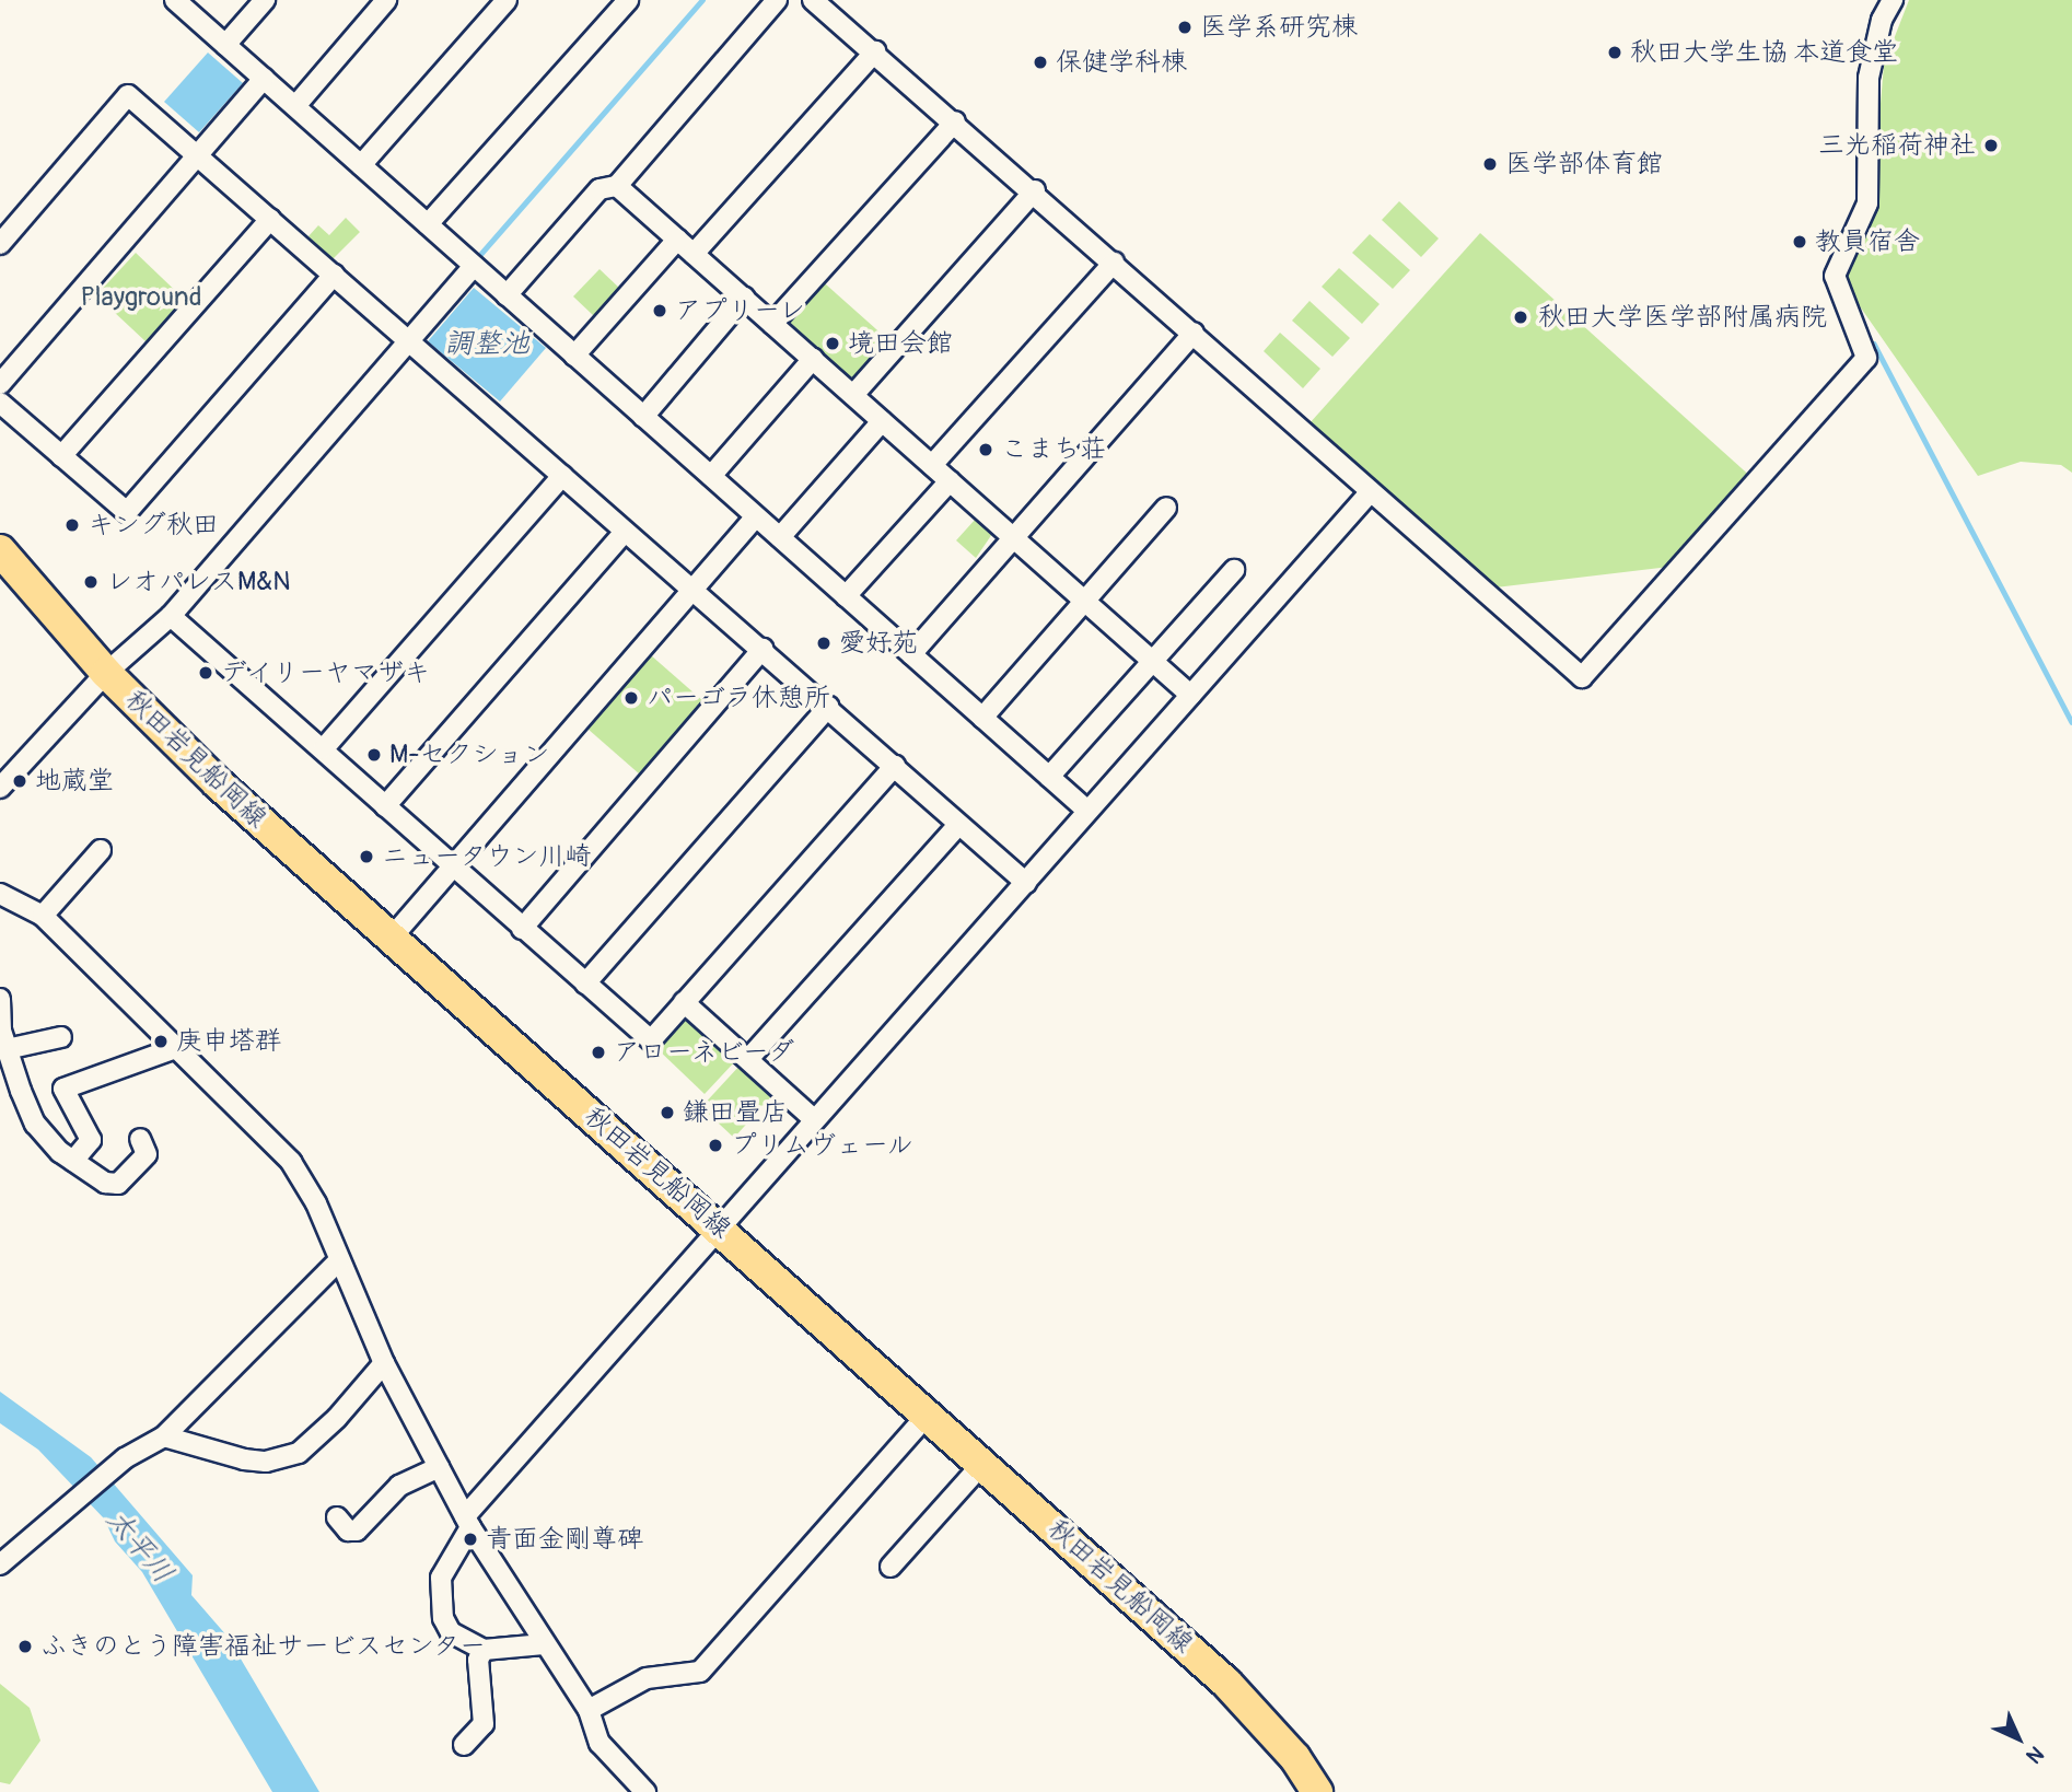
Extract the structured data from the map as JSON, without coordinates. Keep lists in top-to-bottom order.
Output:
{
  "streets": {
    "main road": ["秋田岩見船岡線"]
  },
  "water": ["調整池", "太平川"],
  "parks": ["Playground"],
  "places": [
    "医学系研究棟",
    "秋田大学生協 本道食堂",
    "保健学科棟",
    "三光稲荷神社",
    "医学部体育館",
    "教員宿舎",
    "アプリーレ",
    "秋田大学医学部附属病院",
    "境田会館",
    "こまち荘",
    "キング秋田",
    "レオパレスM&N",
    "愛好苑",
    "デイリーヤマザキ",
    "パーゴラ休憩所",
    "M-セクション",
    "地蔵堂",
    "ニュータウン川崎",
    "庚申塔群",
    "アローネビーダ",
    "鎌田畳店",
    "プリムヴェール",
    "青面金剛尊碑",
    "ふきのとう障害福祉サービスセンター"
  ],
  "north": "bottom right"
}
